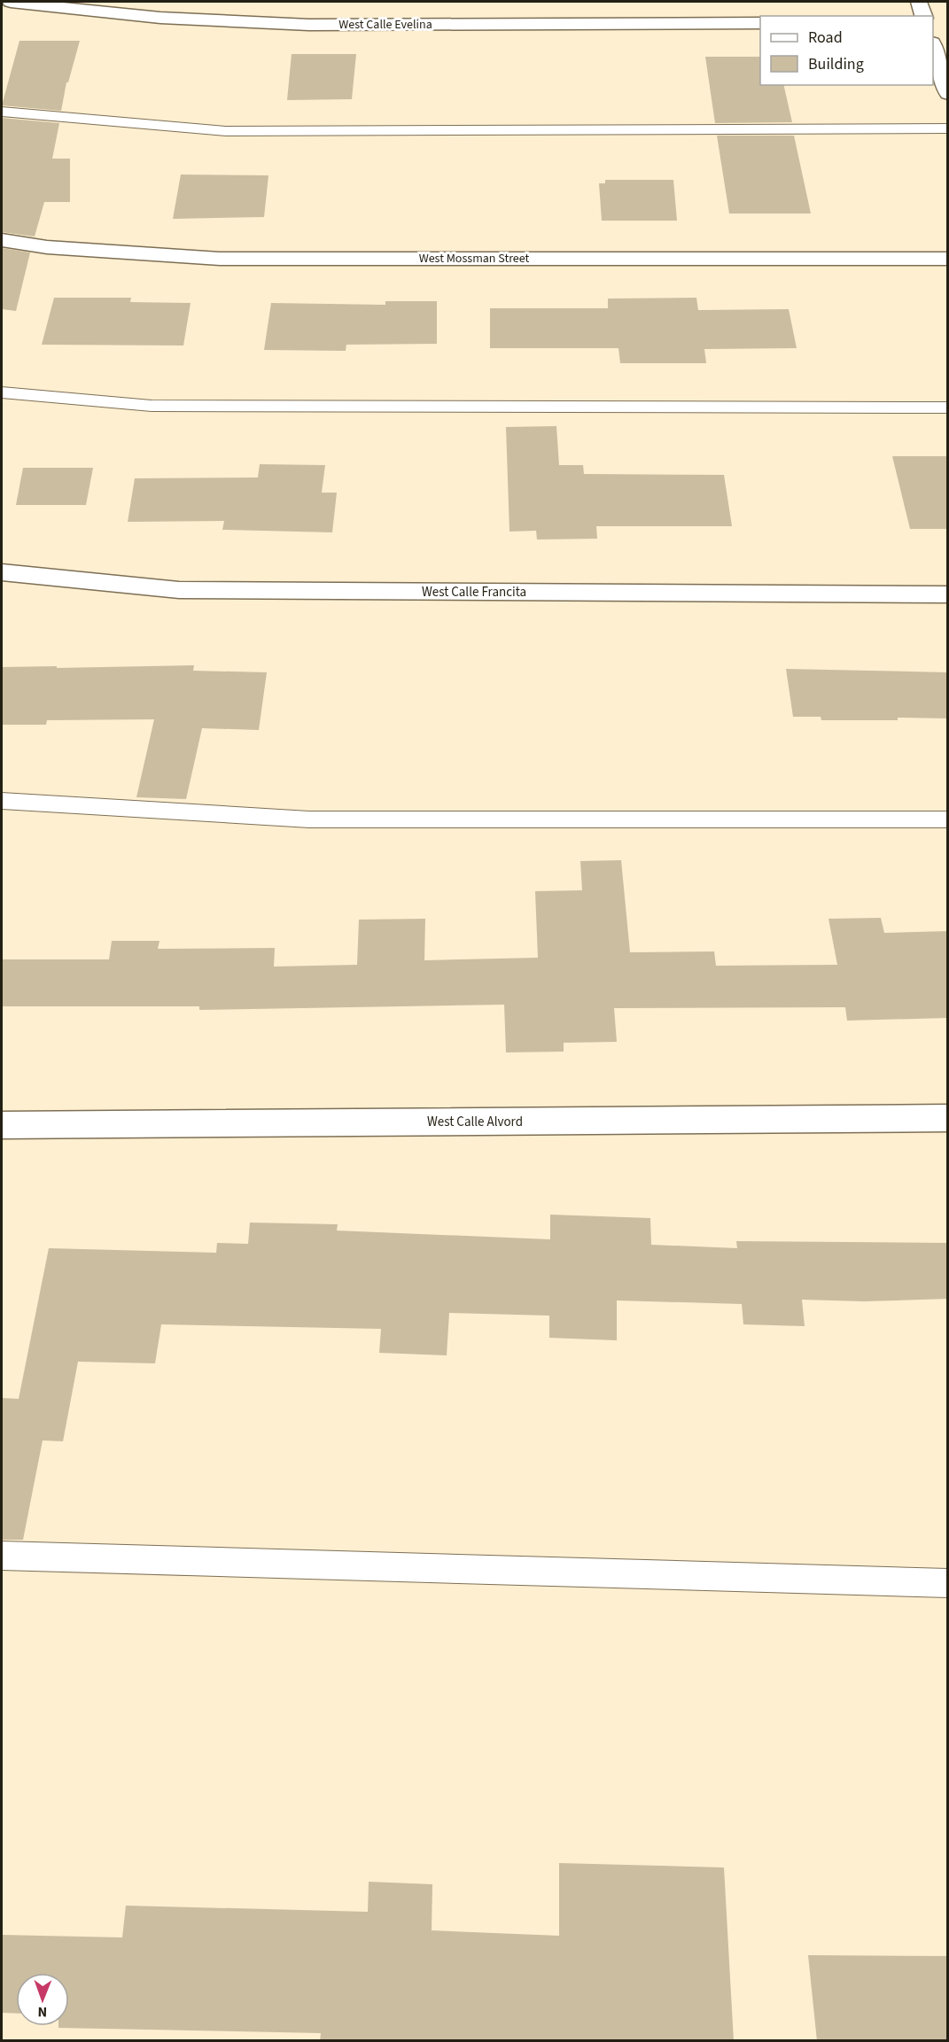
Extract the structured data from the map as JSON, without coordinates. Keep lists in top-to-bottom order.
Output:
{
  "streets": {
    "street": [
      "West Calle Evelina",
      "West Mossman Street",
      "West Calle Francita",
      "West Calle Alvord"
    ]
  },
  "legend": ["Road", "Building"],
  "north": "bottom"
}
